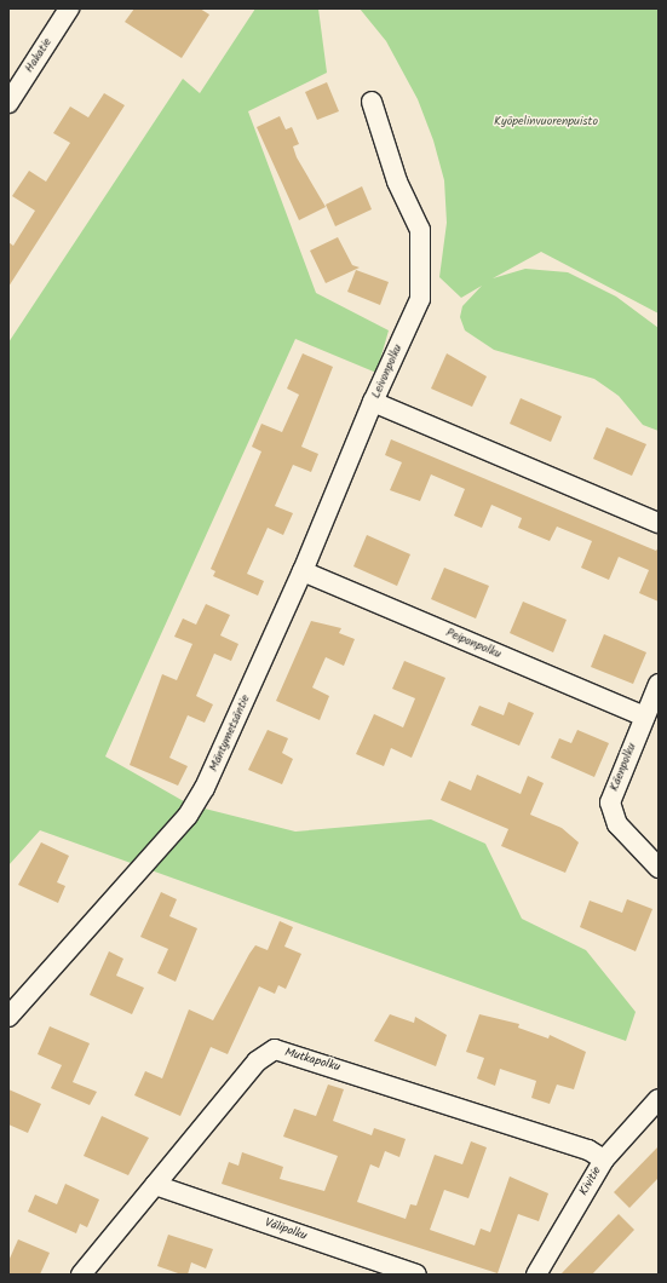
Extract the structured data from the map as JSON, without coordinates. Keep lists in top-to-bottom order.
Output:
{
  "streets": {
    "street": [
      "Hakatie",
      "Leivonpolku",
      "Peiponpolku",
      "Mäntymetsäntie",
      "Käenpolku",
      "Mutkapolku",
      "Kivitie",
      "Välipolku"
    ]
  },
  "crossings": [
    ["Leivonpolku", "Mäntymetsäntie"],
    ["Peiponpolku", "Mäntymetsäntie"],
    ["Peiponpolku", "Käenpolku"],
    ["Mutkapolku", "Kivitie"],
    ["Mutkapolku", "Välipolku"]
  ],
  "parks": ["Kyöpelinvuorenpuisto"]
}
